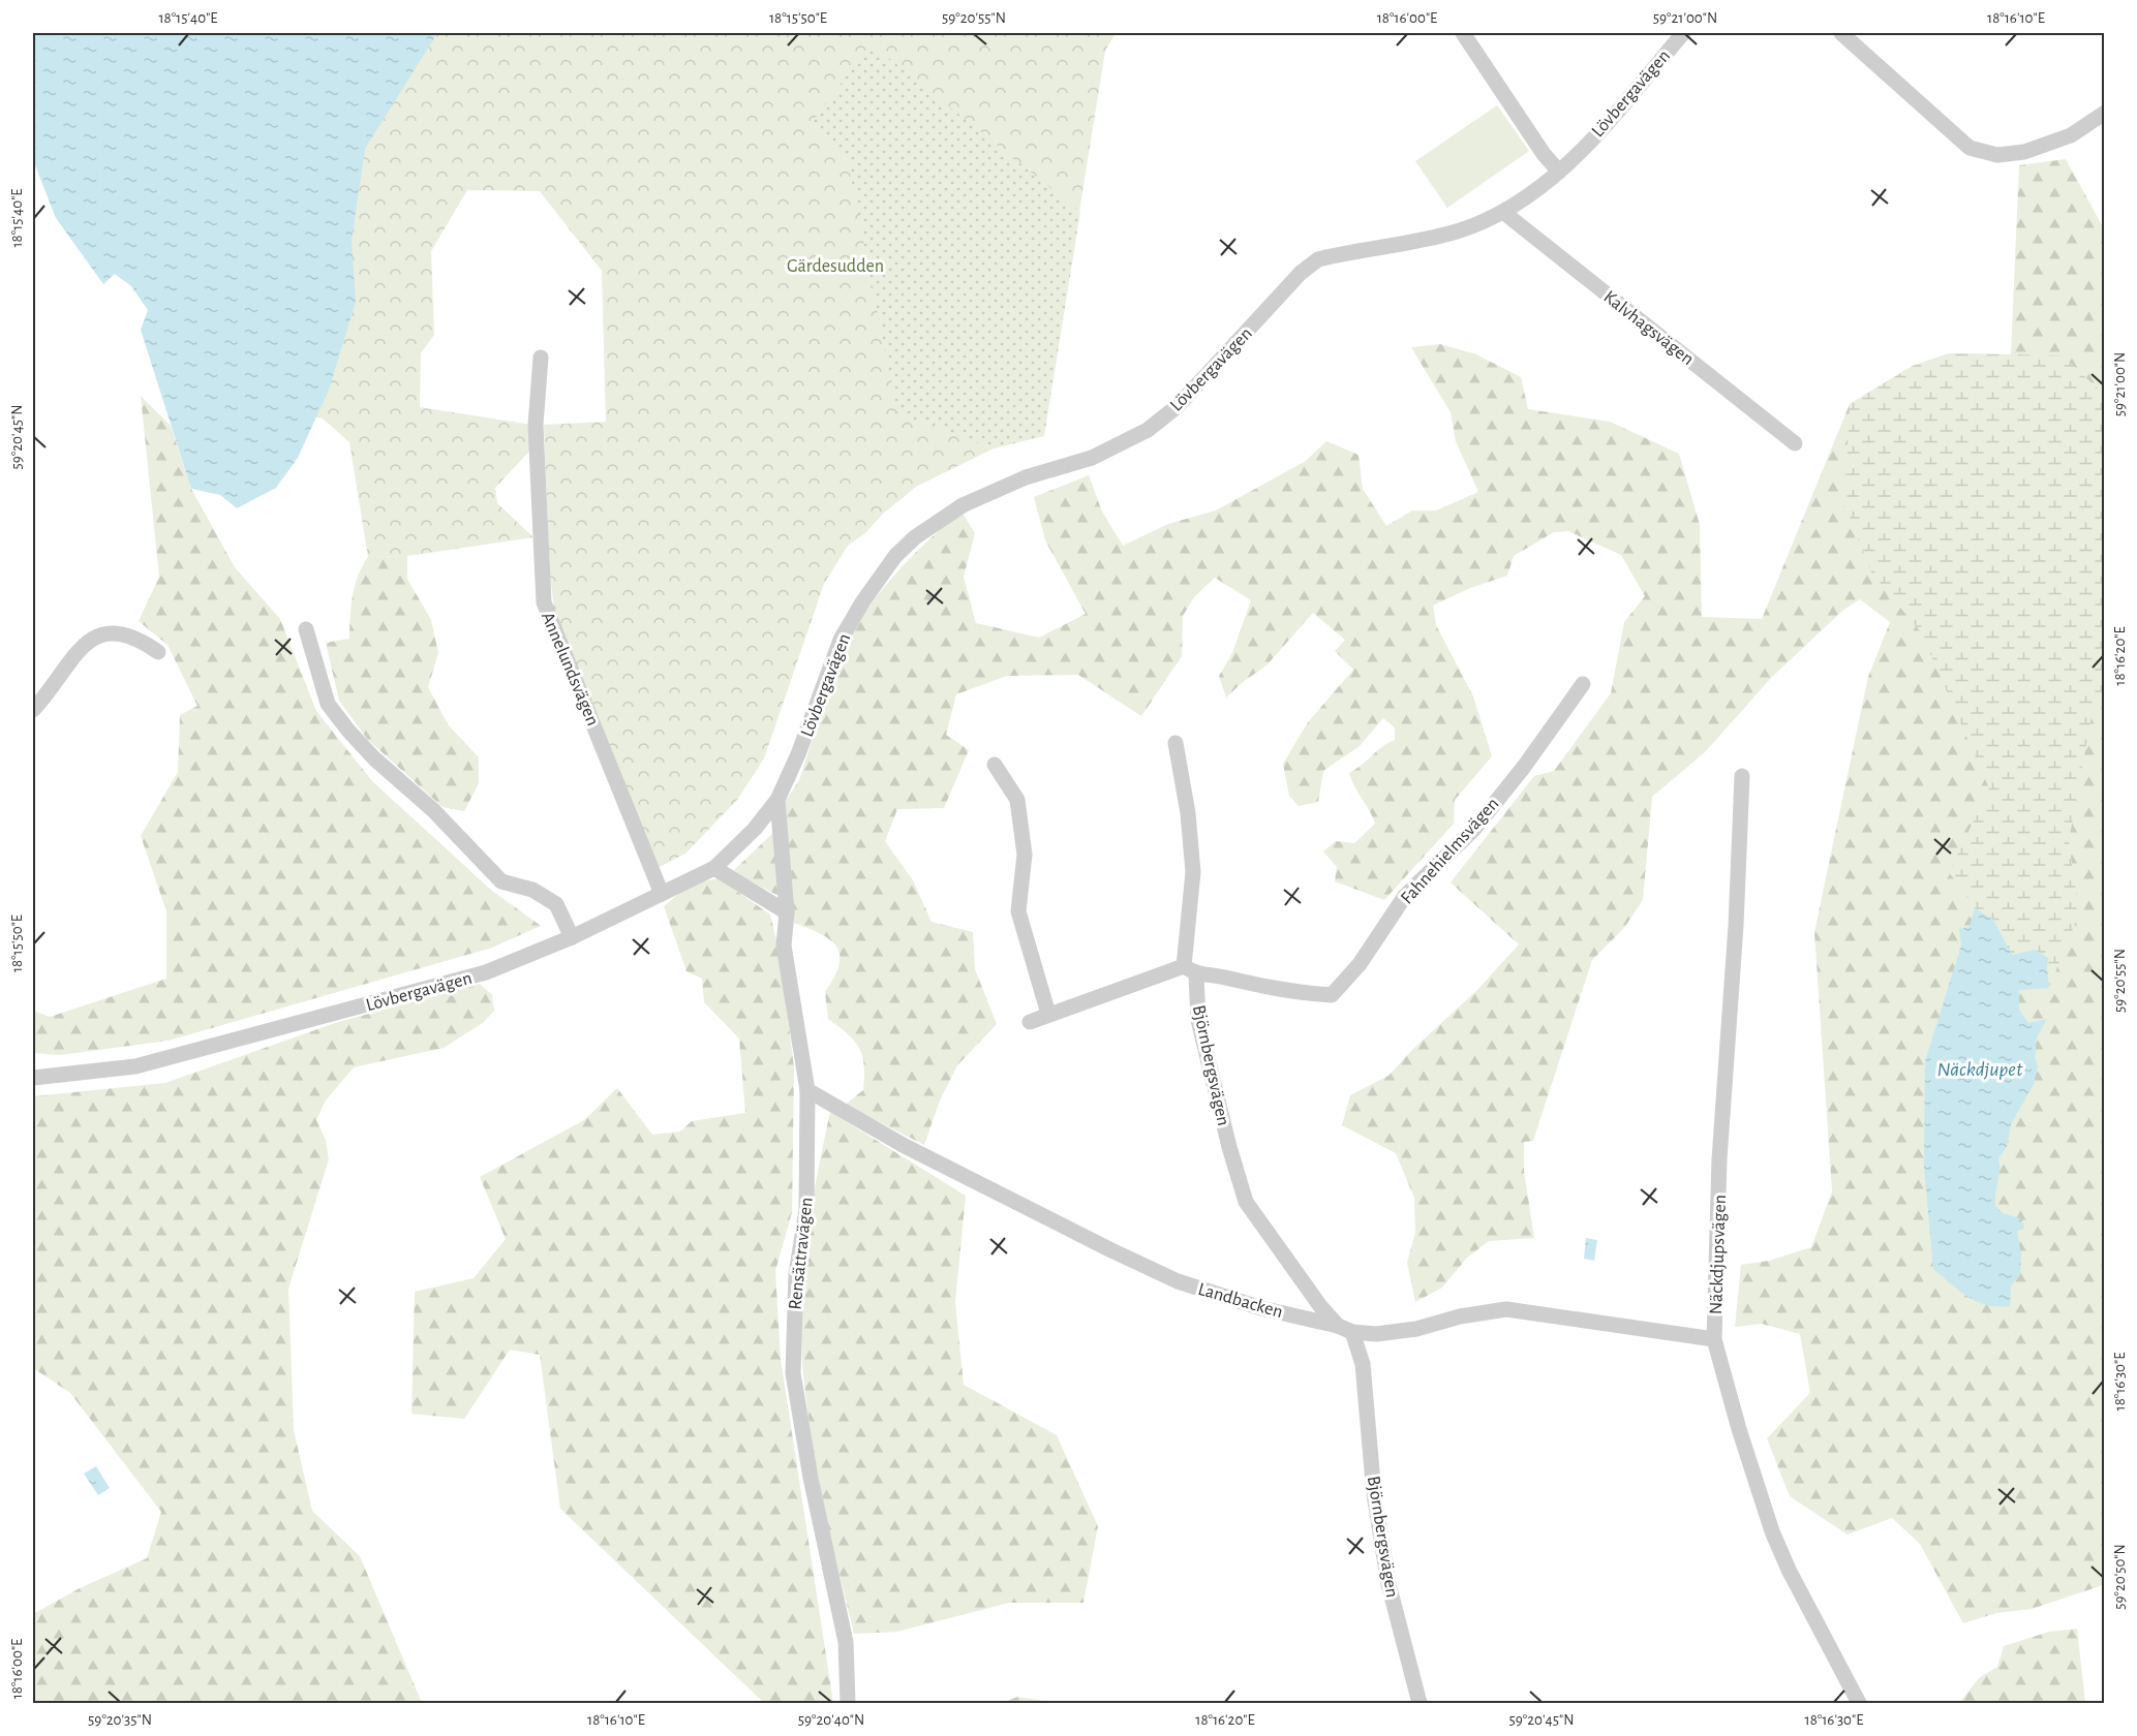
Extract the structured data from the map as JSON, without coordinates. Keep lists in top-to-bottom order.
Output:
{
  "streets": {
    "street": [
      "Lövbergavägen",
      "Kalvhagsvägen",
      "Annelundsvägen",
      "Fahnehielmsvägen",
      "Björnbergsvägen",
      "Rensättravägen",
      "Näckdjupsvägen",
      "Landbacken"
    ]
  },
  "crossings": [
    ["Lövbergavägen", "Kalvhagsvägen"],
    ["Lövbergavägen", "Annelundsvägen"],
    ["Lövbergavägen", "Rensättravägen"],
    ["Fahnehielmsvägen", "Björnbergsvägen"],
    ["Björnbergsvägen", "Landbacken"],
    ["Rensättravägen", "Landbacken"],
    ["Näckdjupsvägen", "Landbacken"]
  ],
  "water": ["Näckdjupet"],
  "parks": ["Gärdesudden"],
  "coordinates": [
    "18°15'40\"E",
    "18°15'50\"E",
    "59°20'55\"N",
    "18°16'00\"E",
    "59°21'00\"N",
    "18°16'10\"E",
    "59°20'45\"N",
    "18°16'20\"E",
    "18°16'30\"E",
    "59°20'50\"N",
    "59°20'35\"N",
    "59°20'40\"N"
  ]
}
